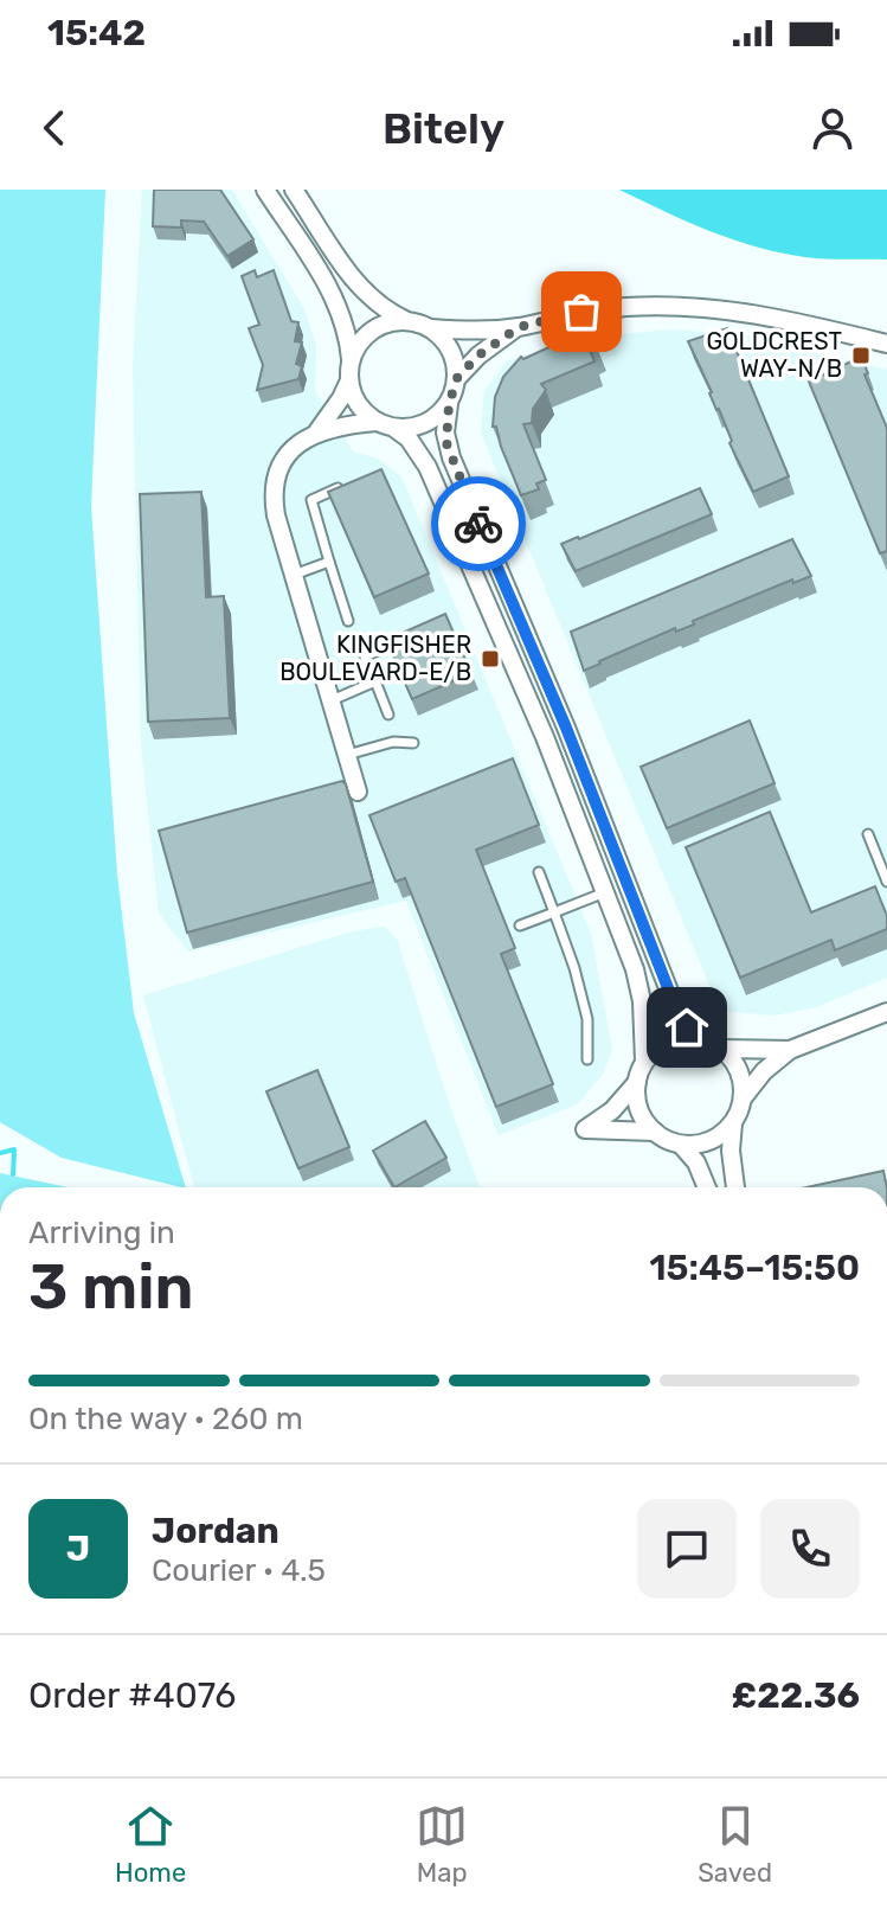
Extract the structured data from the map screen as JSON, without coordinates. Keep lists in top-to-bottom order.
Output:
{
  "places": {
    "transit": ["GOLDCREST WAY-N/B", "KINGFISHER BOULEVARD-E/B"]
  },
  "page": {
    "status": "15:42",
    "header": "Bitely",
    "heading": ["3 min", "Arriving in", "15:45–15:50"],
    "panel": [
      "Jordan",
      "Courier · 4.5",
      "Order #4076",
      "£22.36"
    ],
    "bar": "On the way · 260 m",
    "round": "J",
    "tabs": ["Home", "Map", "Saved"]
  }
}
